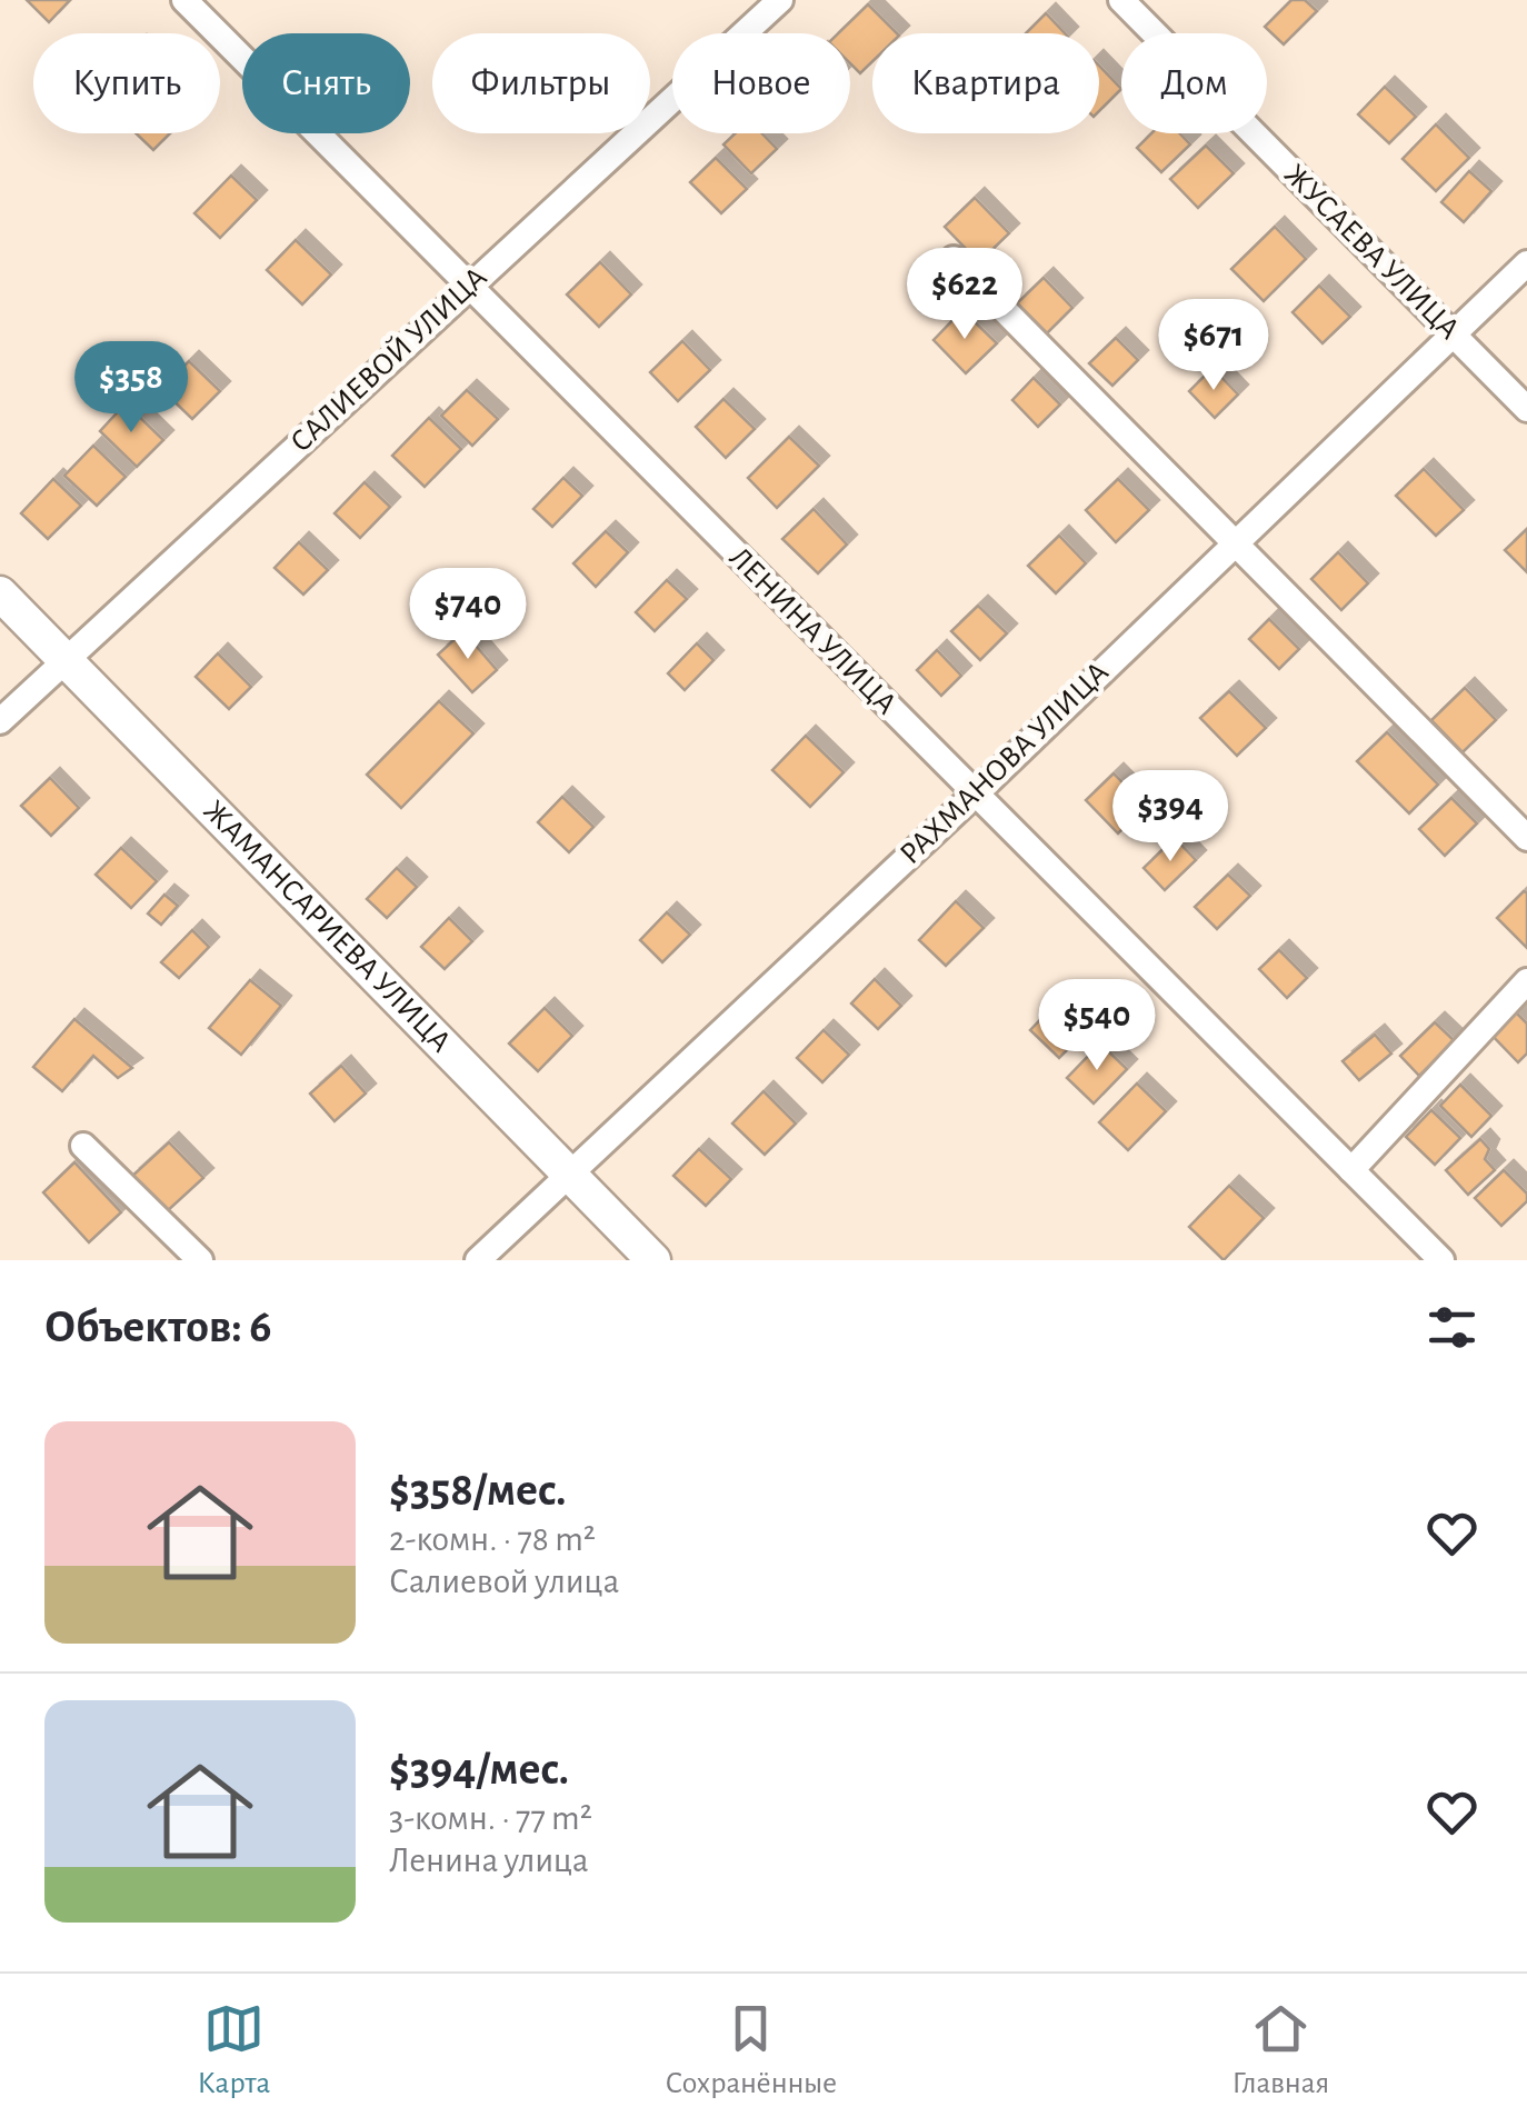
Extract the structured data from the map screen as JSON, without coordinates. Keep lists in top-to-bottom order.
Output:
{
  "streets": {
    "street": [
      "ЖУСАЕВА УЛИЦА",
      "САЛИЕВОЙ УЛИЦА",
      "ЛЕНИНА УЛИЦА",
      "РАХМАНОВА УЛИЦА",
      "ЖАМАНСАРИЕВА УЛИЦА"
    ]
  },
  "crossings": [
    ["ЖУСАЕВА УЛИЦА", "РАХМАНОВА УЛИЦА"],
    ["САЛИЕВОЙ УЛИЦА", "ЛЕНИНА УЛИЦА"],
    ["САЛИЕВОЙ УЛИЦА", "ЖАМАНСАРИЕВА УЛИЦА"],
    ["ЛЕНИНА УЛИЦА", "РАХМАНОВА УЛИЦА"],
    ["РАХМАНОВА УЛИЦА", "ЖАМАНСАРИЕВА УЛИЦА"]
  ],
  "page": {
    "chip": [
      "Купить",
      "Снять",
      "Фильтры",
      "Новое",
      "Квартира",
      "Дом"
    ],
    "price": [
      "$622",
      "$671",
      "$358",
      "$740",
      "$394",
      "$540"
    ],
    "heading": "Объектов: 6",
    "list": [
      {
        "name": "$358/мес.",
        "note": "2-комн. · 78 m² · Салиевой улица"
      },
      {
        "name": "$394/мес.",
        "note": "3-комн. · 77 m² · Ленина улица"
      }
    ],
    "tabs": ["Карта", "Сохранённые", "Главная"]
  }
}
